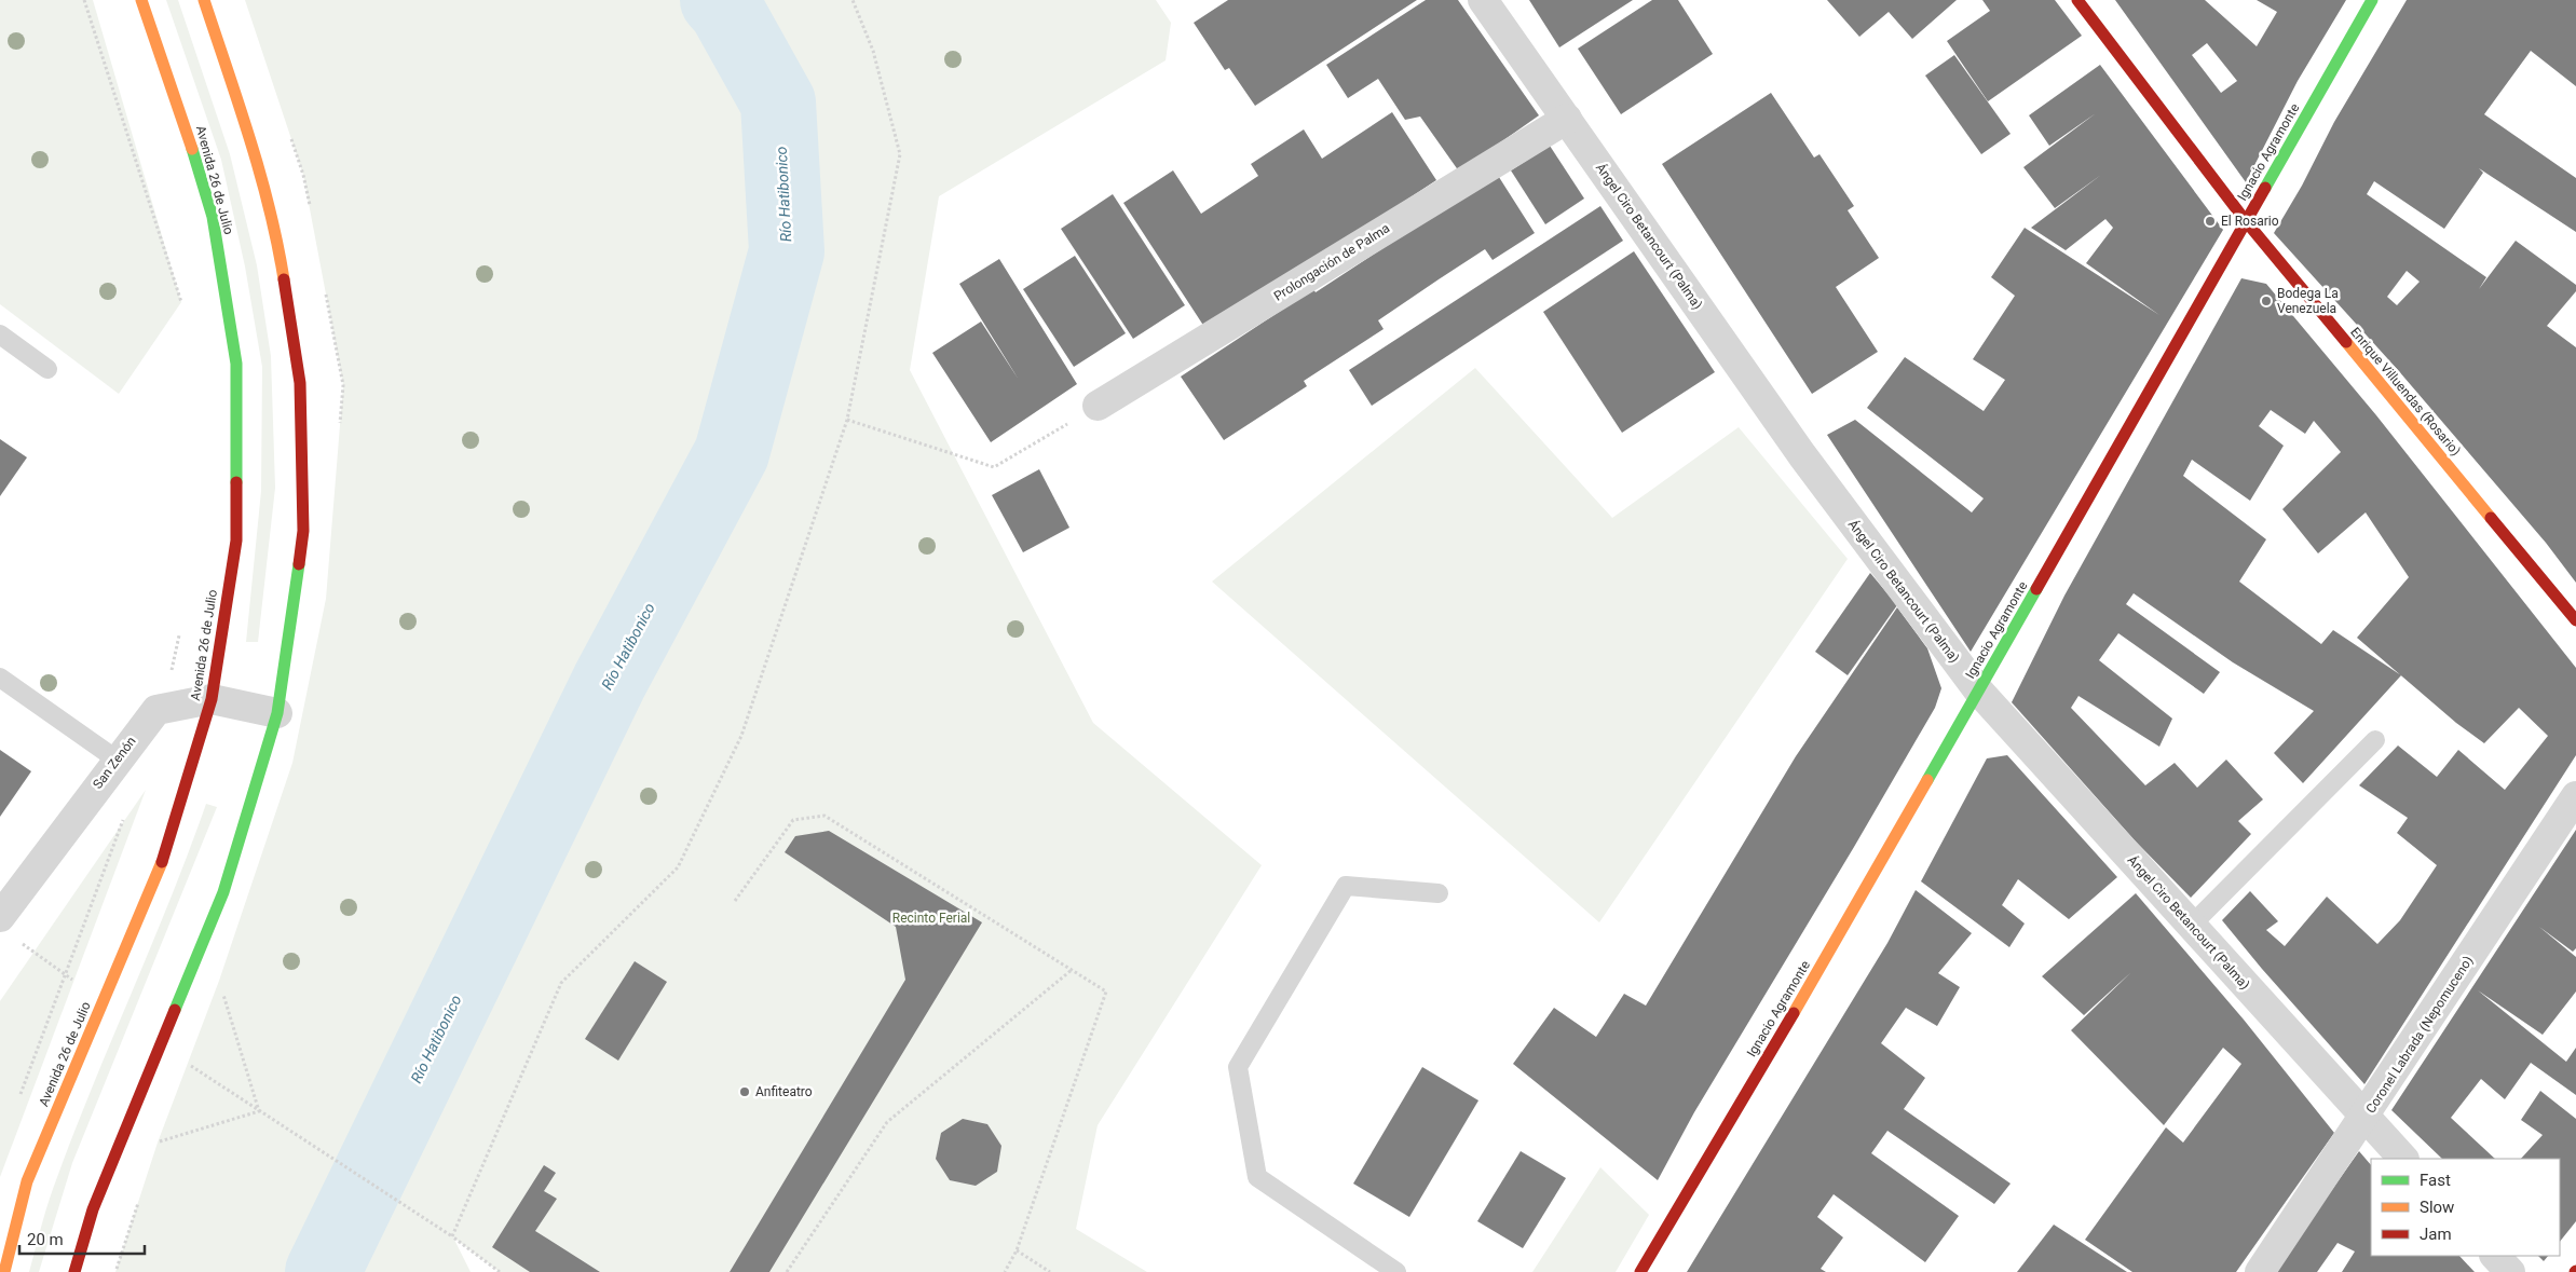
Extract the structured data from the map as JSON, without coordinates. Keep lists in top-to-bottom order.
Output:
{
  "streets": {
    "main road": ["Ignacio Agramonte", "Avenida 26 de Julio", "Enrique Villuendas (Rosario)"],
    "street": [
      "Ángel Ciro Betancourt (Palma)",
      "Prolongación de Palma",
      "San Zenón",
      "Coronel Labrada (Nepomuceno)"
    ]
  },
  "crossings": [
    ["Ignacio Agramonte", "Ángel Ciro Betancourt (Palma)"],
    ["Ignacio Agramonte", "Enrique Villuendas (Rosario)"],
    ["Ángel Ciro Betancourt (Palma)", "Prolongación de Palma"],
    ["Ángel Ciro Betancourt (Palma)", "Coronel Labrada (Nepomuceno)"]
  ],
  "water": ["Río Hatibonico"],
  "parks": ["Recinto Ferial"],
  "places": ["El Rosario", "Bodega La Venezuela", "Anfiteatro"],
  "legend": ["Fast", "Slow", "Jam"],
  "scale_bar": "20 m"
}
